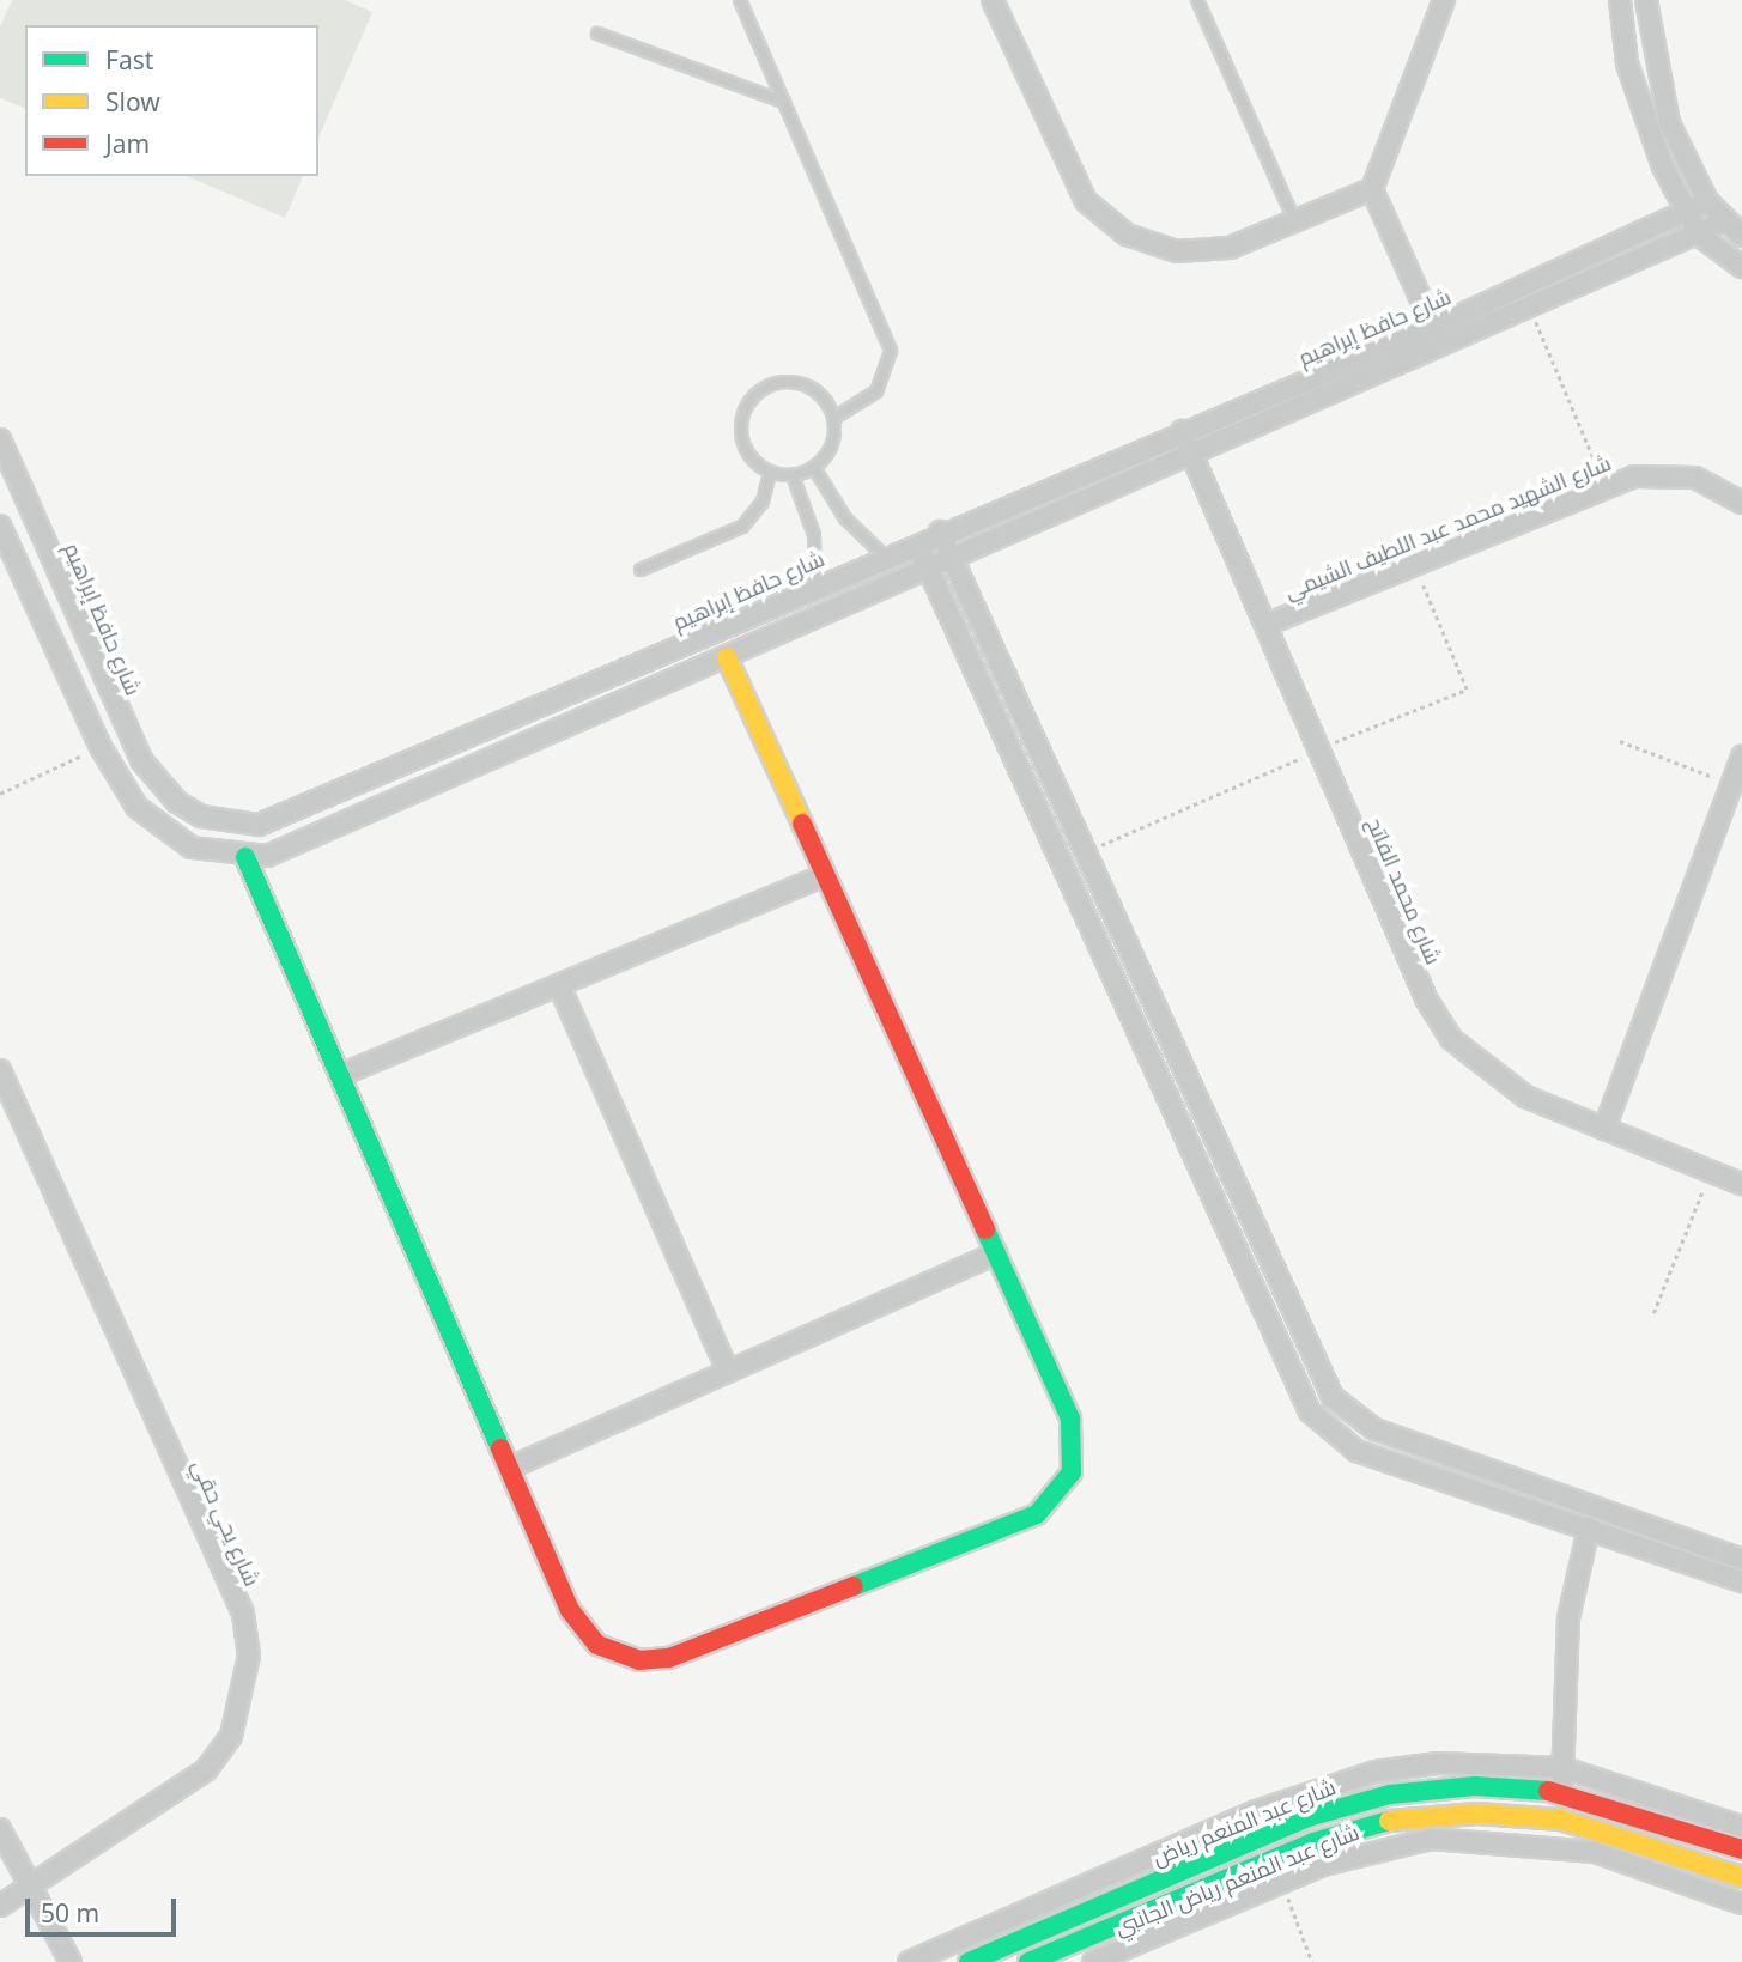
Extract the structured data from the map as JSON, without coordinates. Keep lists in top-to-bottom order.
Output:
{
  "streets": {
    "street": [
      "شارع حافظ إبراهيم",
      "شارع الشهيد محمد عبد اللطيف الشيمي",
      "شارع محمد الفاتح",
      "شارع يحي حقي",
      "شارع عبد المنعم رياض",
      "شارع عبد المنعم رياض الجانبي"
    ]
  },
  "crossings": [
    ["شارع حافظ إبراهيم", "شارع محمد الفاتح"],
    ["شارع الشهيد محمد عبد اللطيف الشيمي", "شارع محمد الفاتح"]
  ],
  "legend": ["Fast", "Slow", "Jam"],
  "scale_bar": "50 m"
}
